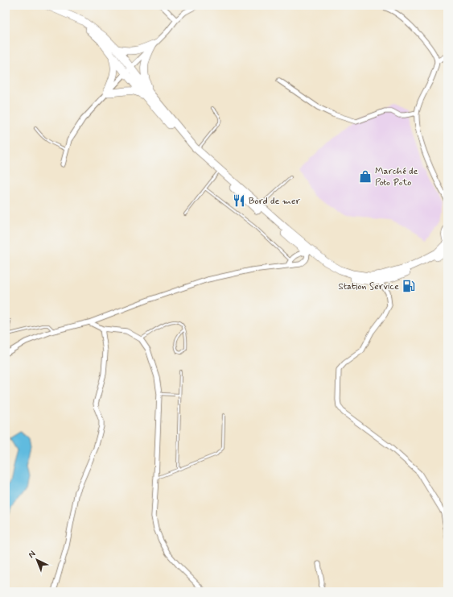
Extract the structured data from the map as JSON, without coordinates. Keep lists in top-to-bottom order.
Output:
{
  "places": {
    "shop": ["Marché de Poto Poto"],
    "restaurant": ["Bord de mer"],
    "fuel station": ["Station Service"]
  },
  "north": "top left"
}
